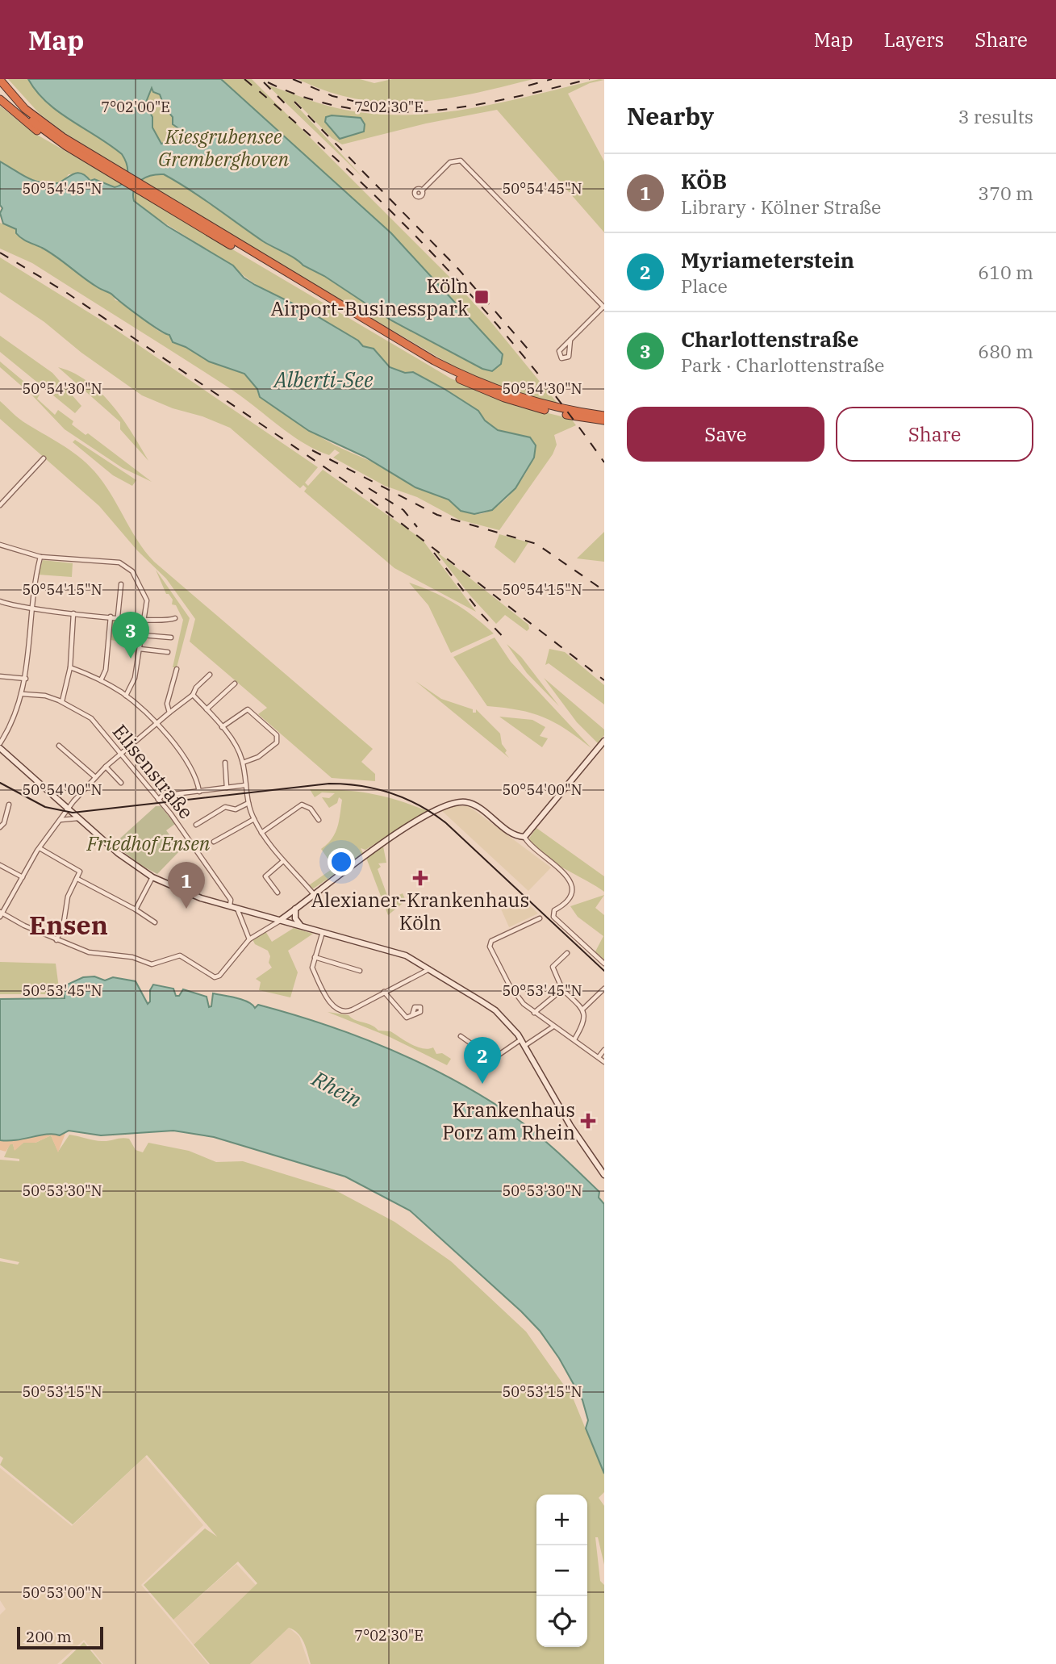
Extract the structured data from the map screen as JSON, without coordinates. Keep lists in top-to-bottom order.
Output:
{
  "streets": {
    "street": ["Elisenstraße"]
  },
  "districts": ["Ensen"],
  "water": ["Alberti-See", "Rhein"],
  "parks": ["Kiesgrubensee Gremberghoven", "Friedhof Ensen"],
  "places": {
    "transit": ["Köln Airport-Businesspark"],
    "health": ["Alexianer-Krankenhaus Köln", "Krankenhaus Porz am Rhein"]
  },
  "scale_bar": "200 m",
  "page": {
    "header": "Map",
    "nav": ["Map", "Layers", "Share"],
    "heading": ["Nearby", "3 results"],
    "list": [
      {
        "mark": "1",
        "name": "KÖB",
        "note": "Library · Kölner Straße",
        "value": "370 m"
      },
      {
        "mark": "2",
        "name": "Myriameterstein",
        "note": "Place",
        "value": "610 m"
      },
      {
        "mark": "3",
        "name": "Charlottenstraße",
        "note": "Park · Charlottenstraße",
        "value": "680 m"
      }
    ],
    "buttons": ["Save", "Share"],
    "pins": ["3", "1", "2"],
    "map_buttons": ["+", "−"],
    "scale": "200 m"
  },
  "coordinates": [
    "7°02'00\"E",
    "7°02'30\"E",
    "50°54'45\"N",
    "50°54'30\"N",
    "50°54'15\"N",
    "50°54'00\"N",
    "50°53'45\"N",
    "50°53'30\"N",
    "50°53'15\"N",
    "50°53'00\"N"
  ]
}
